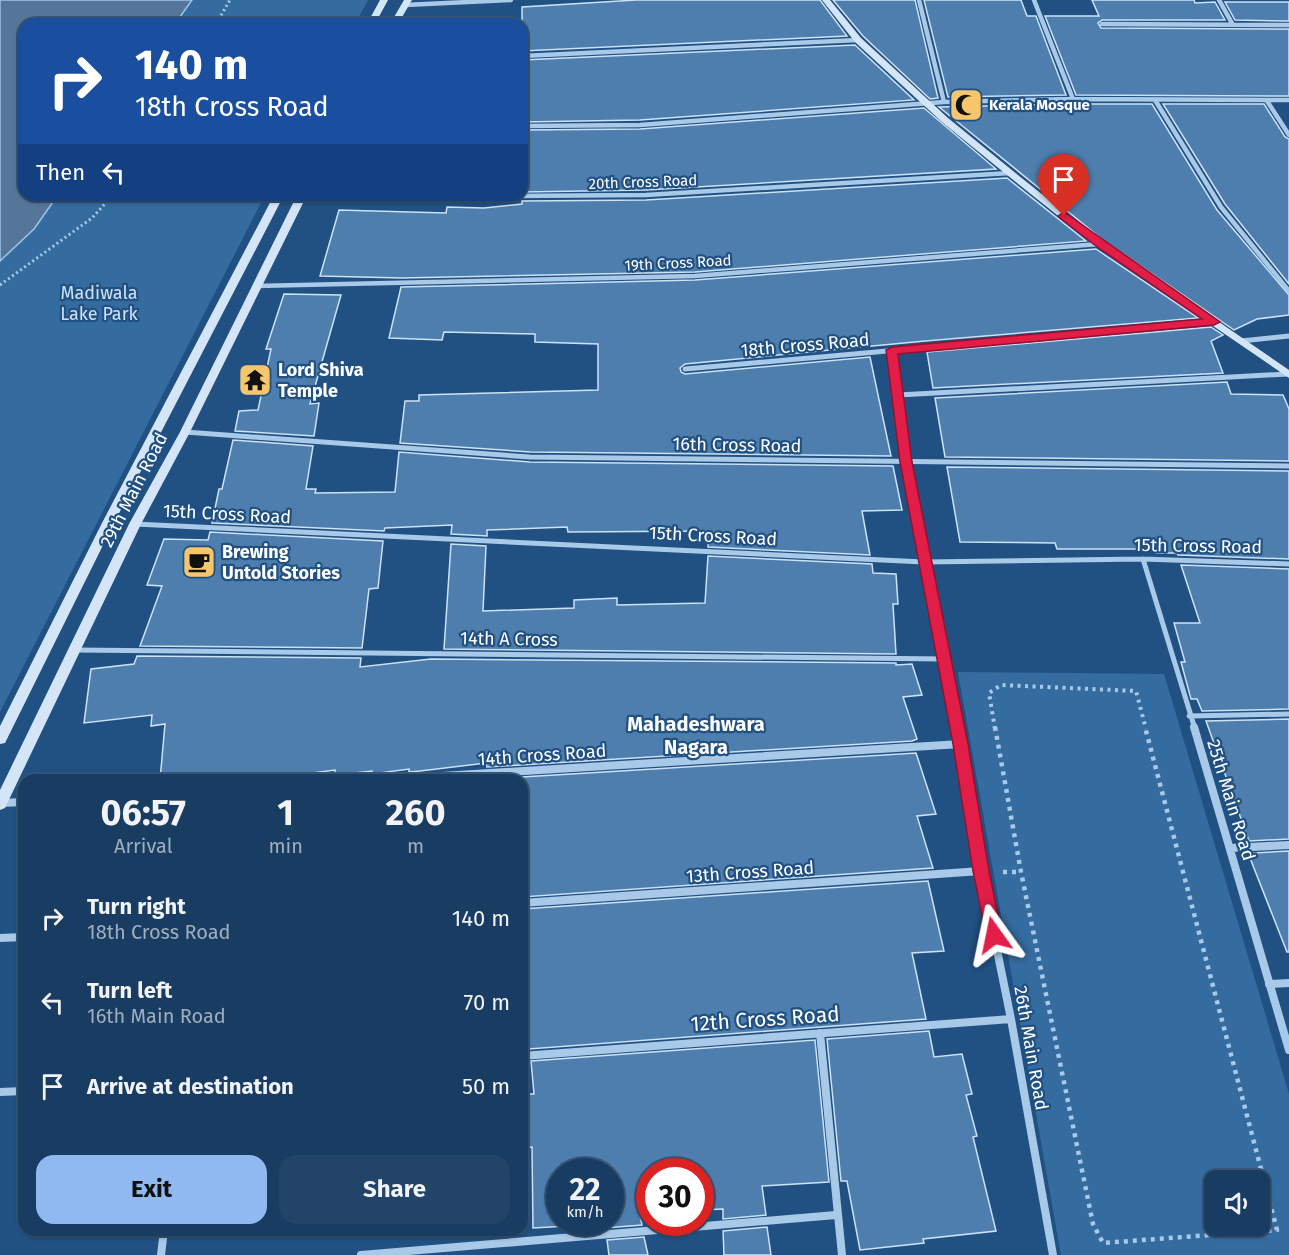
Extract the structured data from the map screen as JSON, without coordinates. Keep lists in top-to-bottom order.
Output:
{
  "streets": {
    "main road": ["29th Main Road"],
    "street": [
      "20th Cross Road",
      "19th Cross Road",
      "18th Cross Road",
      "16th Cross Road",
      "15th Cross Road",
      "14th A Cross",
      "14th Cross Road",
      "25th Main Road",
      "13th Cross Road",
      "12th Cross Road",
      "26th Main Road"
    ]
  },
  "crossings": [
    ["19th Cross Road", "29th Main Road"],
    ["18th Cross Road", "26th Main Road"],
    ["16th Cross Road", "29th Main Road"],
    ["16th Cross Road", "26th Main Road"],
    ["29th Main Road", "15th Cross Road"],
    ["29th Main Road", "14th A Cross"],
    ["15th Cross Road", "25th Main Road"],
    ["15th Cross Road", "26th Main Road"],
    ["14th A Cross", "26th Main Road"],
    ["14th Cross Road", "26th Main Road"],
    ["13th Cross Road", "26th Main Road"],
    ["12th Cross Road", "26th Main Road"]
  ],
  "districts": ["Mahadeshwara Nagara"],
  "parks": ["Madiwala Lake Park"],
  "places": {
    "mosque": ["Kerala Mosque"],
    "temple": ["Lord Shiva Temple"],
    "cafe": ["Brewing Untold Stories"]
  },
  "page": {
    "turn": ["140 m", "18th Cross Road"],
    "then": "Then",
    "eta": [
      "06:57",
      "Arrival",
      "1",
      "min",
      "260",
      "m"
    ],
    "list": [
      {
        "name": "Turn right",
        "note": "18th Cross Road",
        "value": "140 m"
      },
      {
        "name": "Turn left",
        "note": "16th Main Road",
        "value": "70 m"
      },
      {
        "name": "Arrive at destination",
        "value": "50 m"
      }
    ],
    "buttons": ["Exit", "Share"],
    "speed": "22 km/h",
    "limit": "30"
  }
}
